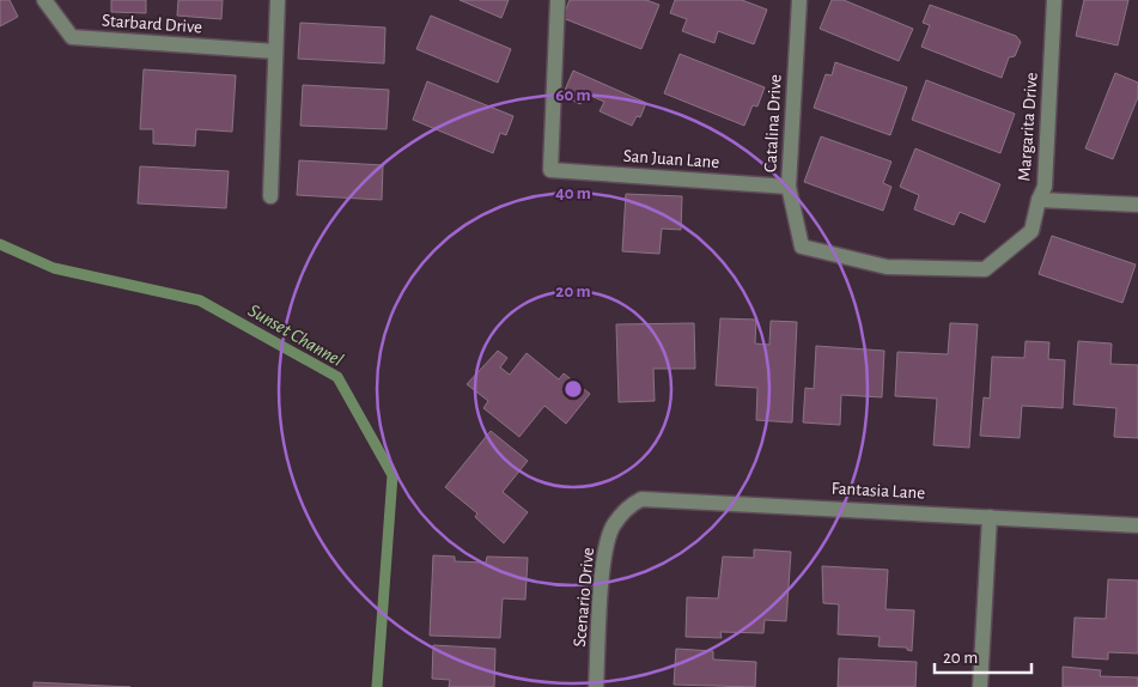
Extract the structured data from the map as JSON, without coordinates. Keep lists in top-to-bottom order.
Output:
{
  "streets": {
    "street": [
      "Starbard Drive",
      "Catalina Drive",
      "Margarita Drive",
      "San Juan Lane",
      "Fantasia Lane",
      "Scenario Drive"
    ]
  },
  "crossings": [
    ["Catalina Drive", "Margarita Drive"],
    ["Catalina Drive", "San Juan Lane"],
    ["Fantasia Lane", "Scenario Drive"]
  ],
  "water": ["Sunset Channel"],
  "scale_bar": "20 m",
  "rings": ["60 m", "40 m", "20 m"]
}
